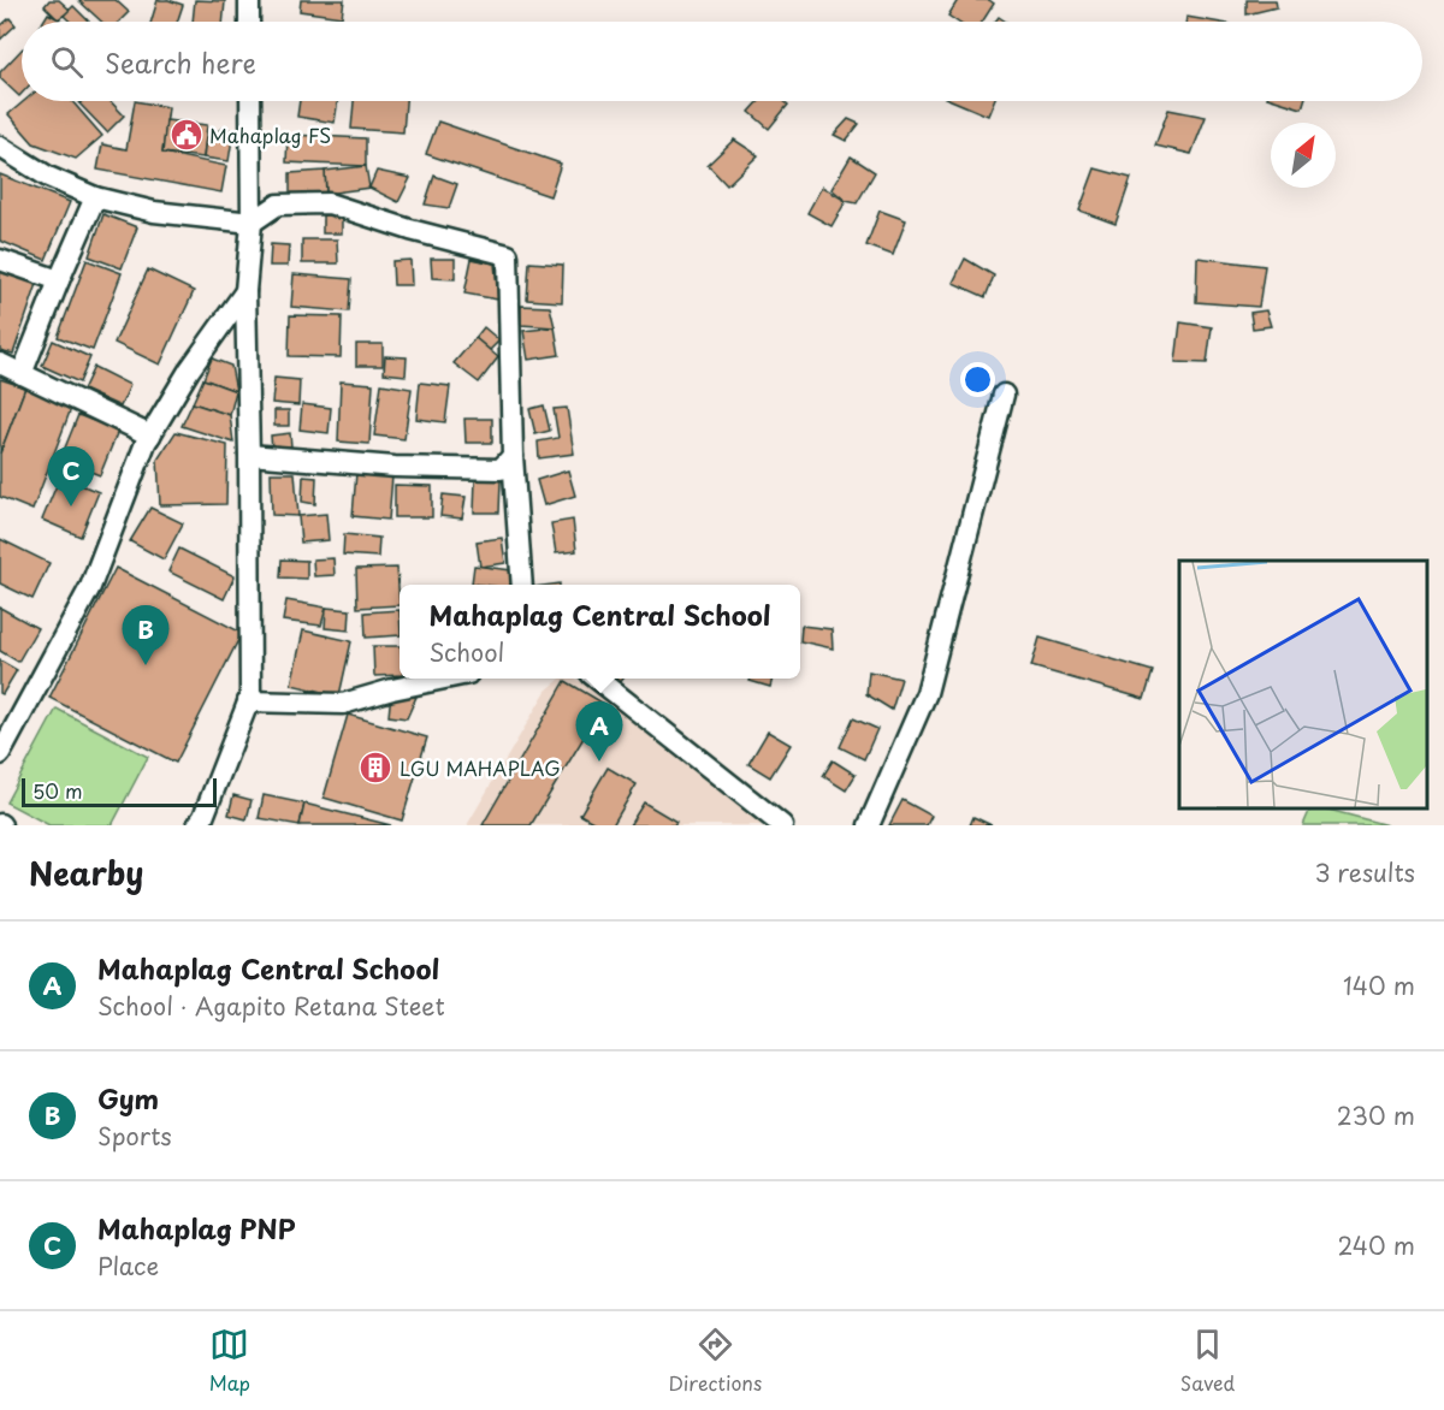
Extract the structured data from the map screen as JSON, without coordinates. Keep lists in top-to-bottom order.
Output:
{
  "places": {
    "public building": ["Mahaplag FS"],
    "building": ["LGU MAHAPLAG"]
  },
  "scale_bar": "50 m",
  "north": "top right",
  "page": {
    "search": "Search here",
    "pins": ["C", "B", "A"],
    "popup": ["Mahaplag Central School", "School"],
    "scale": "50 m",
    "heading": ["Nearby", "3 results"],
    "list": [
      {
        "mark": "A",
        "name": "Mahaplag Central School",
        "note": "School · Agapito Retana Steet",
        "value": "140 m"
      },
      {
        "mark": "B",
        "name": "Gym",
        "note": "Sports",
        "value": "230 m"
      },
      {
        "mark": "C",
        "name": "Mahaplag PNP",
        "note": "Place",
        "value": "240 m"
      }
    ],
    "nav": ["Map", "Directions", "Saved"]
  }
}
